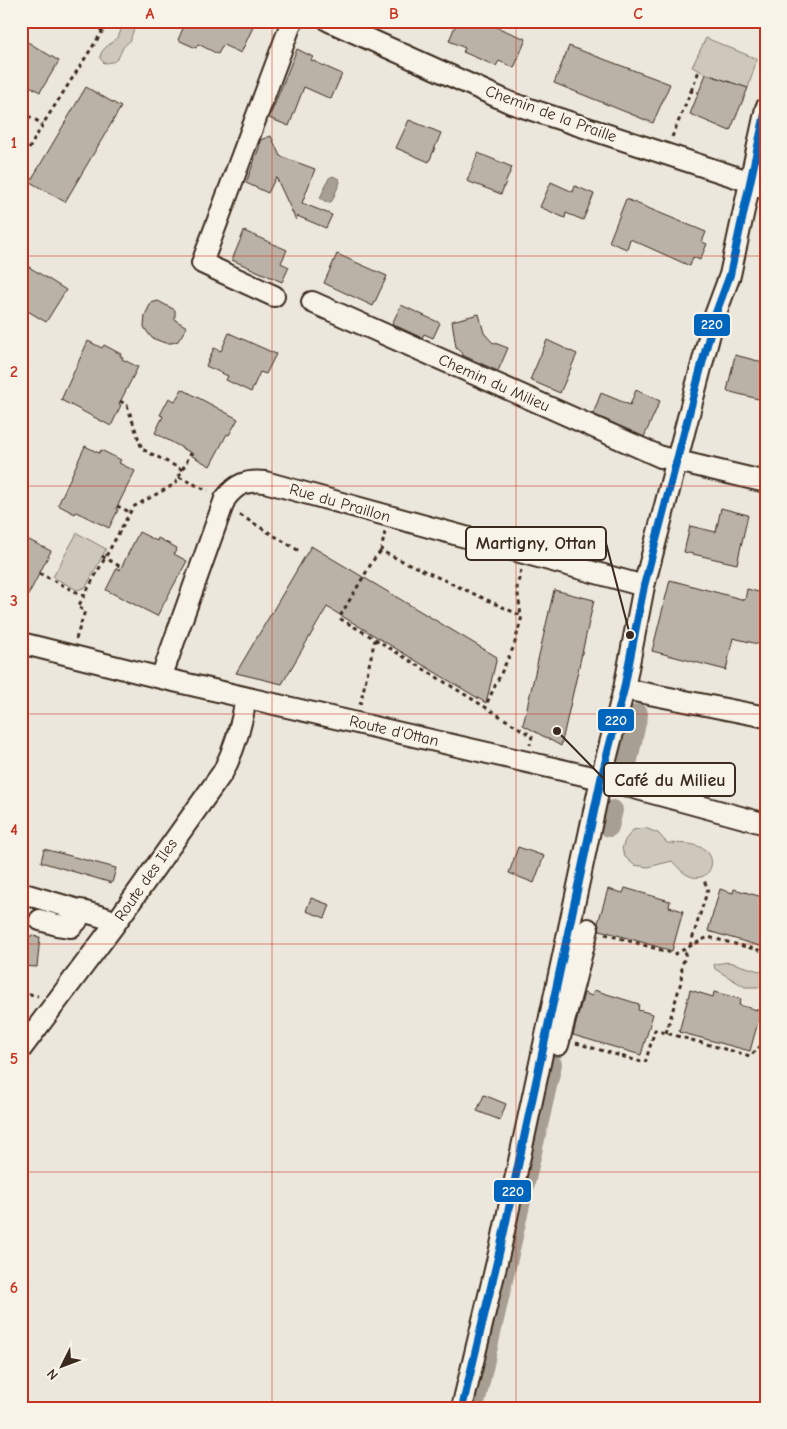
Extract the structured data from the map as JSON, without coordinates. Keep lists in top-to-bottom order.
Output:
{
  "streets": {
    "street": [
      "Chemin de la Praille",
      "Chemin du Milieu",
      "Rue du Praillon",
      "Route d'Ottan",
      "Route des Iles"
    ]
  },
  "crossings": [
    ["Route d'Ottan", "Route des Iles"]
  ],
  "places": ["Martigny, Ottan", "Café du Milieu"],
  "lines": ["transit line 220"],
  "north": "bottom left",
  "grid": {
    "columns": ["A", "B", "C"],
    "rows": [
      "1",
      "2",
      "3",
      "4",
      "5",
      "6"
    ]
  }
}
